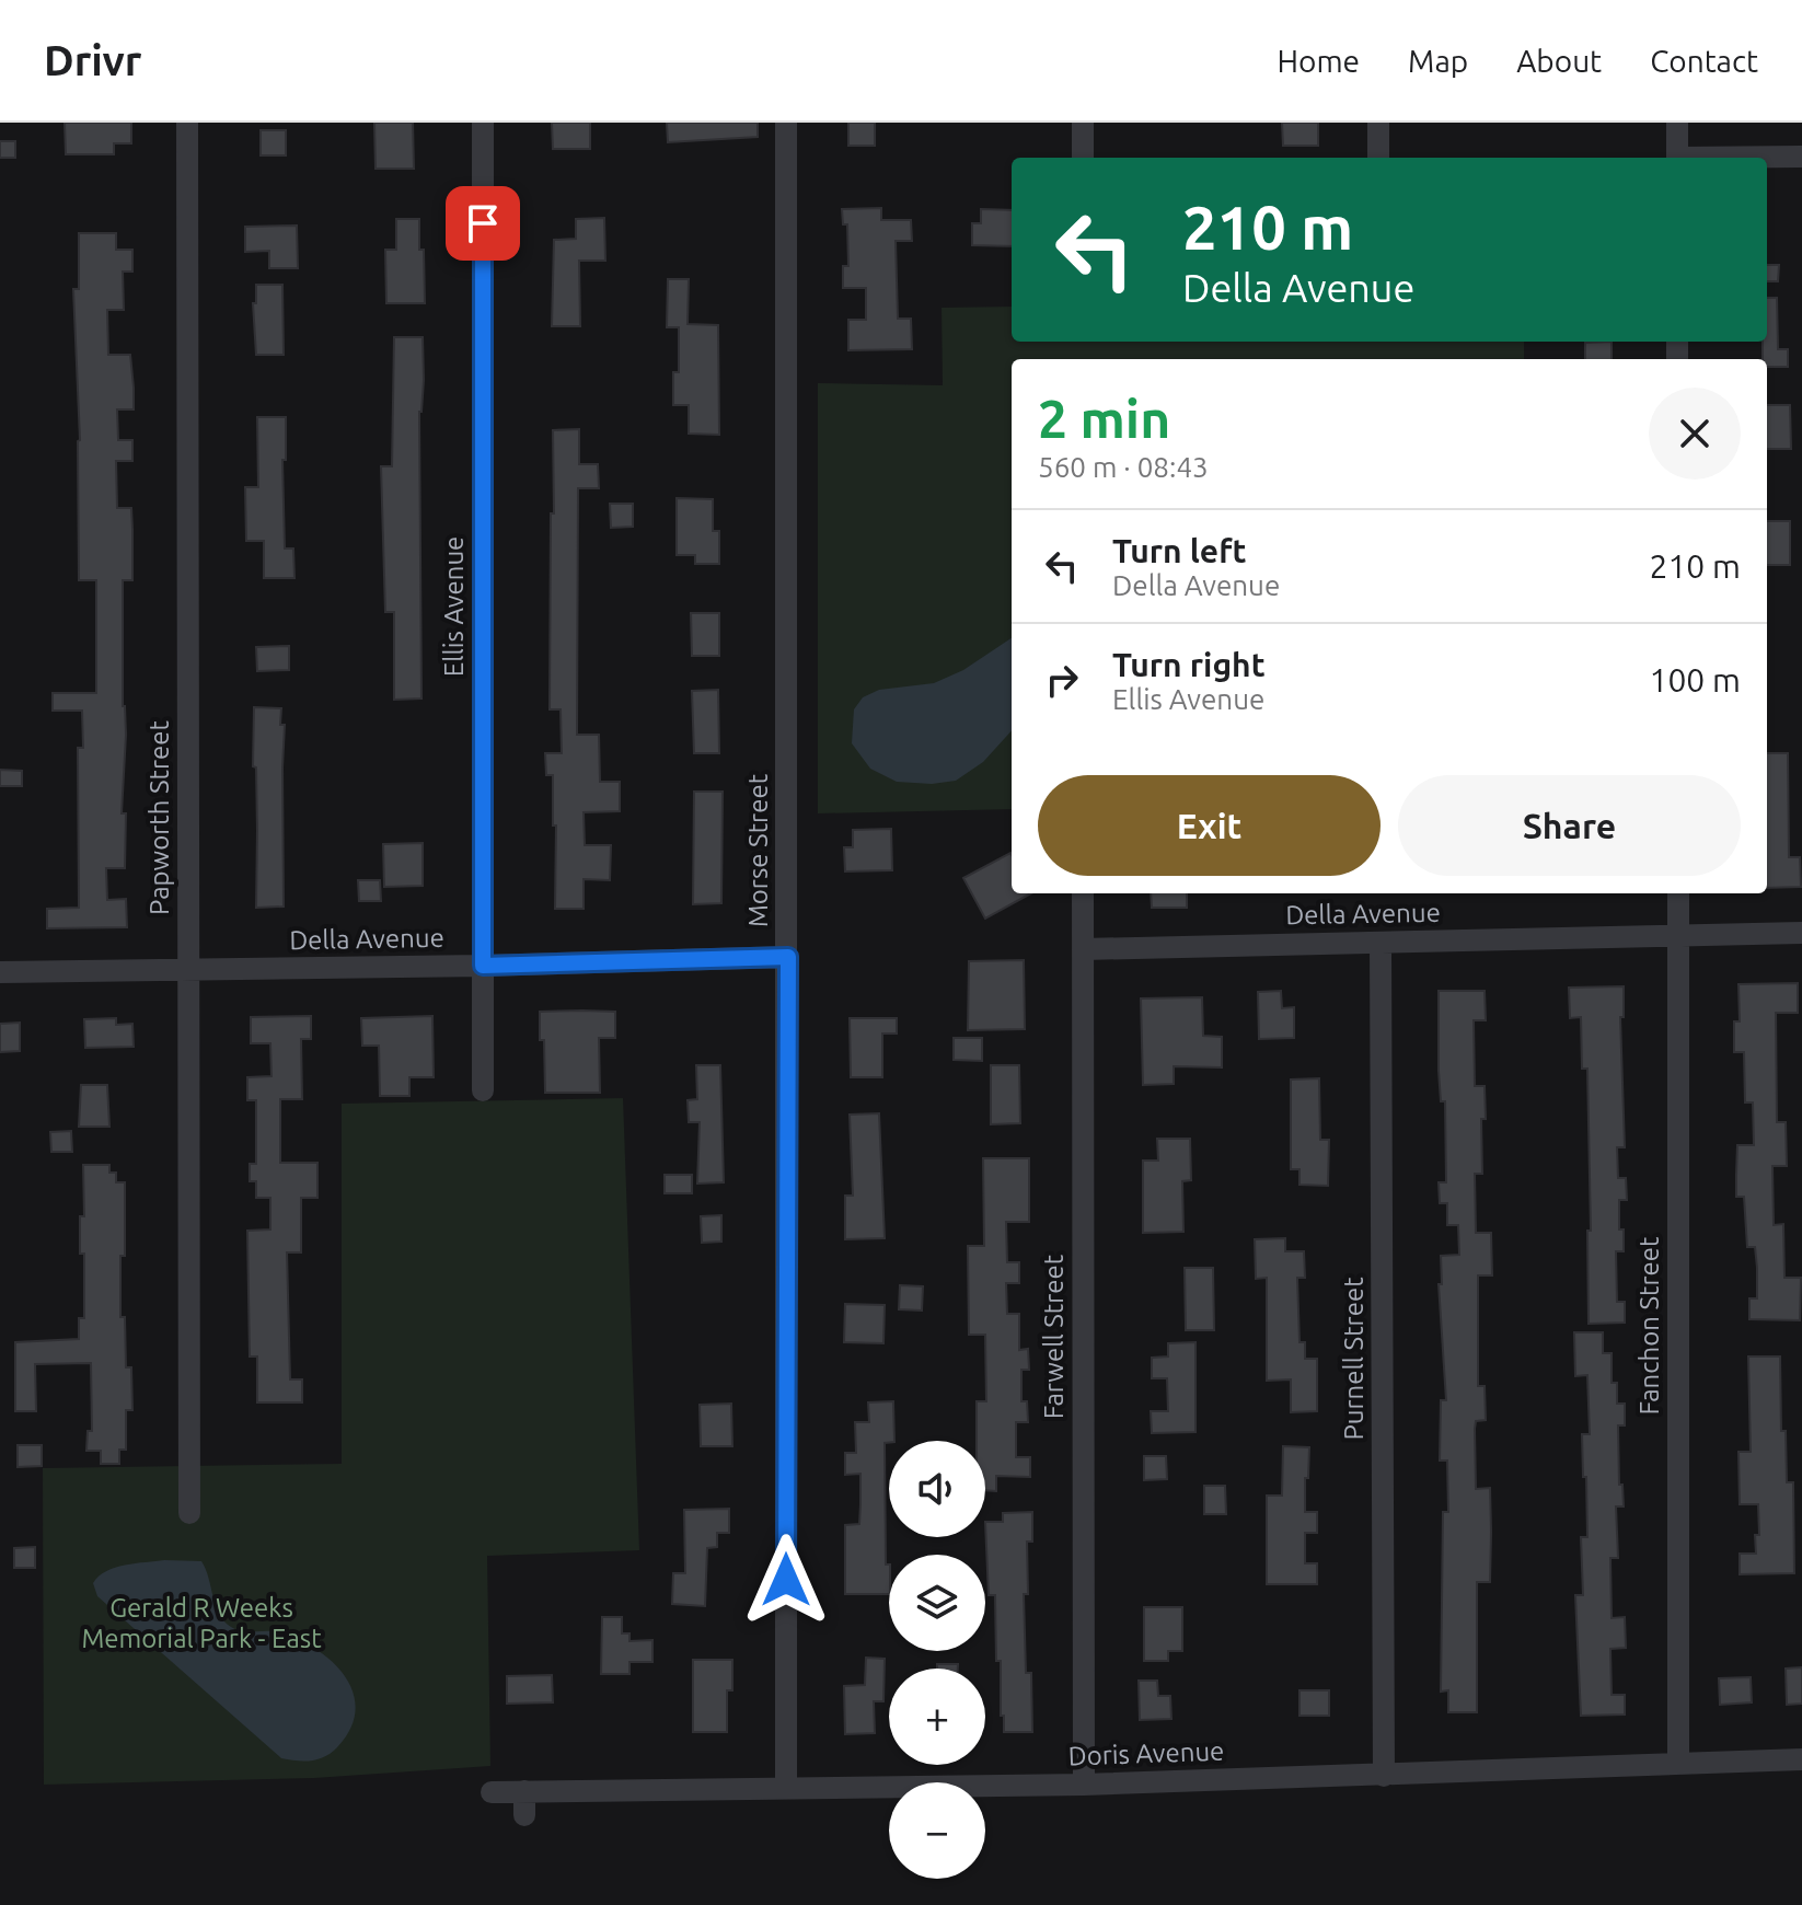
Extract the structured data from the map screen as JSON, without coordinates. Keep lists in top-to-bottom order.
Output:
{
  "streets": {
    "street": [
      "Ellis Avenue",
      "Papworth Street",
      "Morse Street",
      "Della Avenue",
      "Fanchon Street",
      "Farwell Street",
      "Purnell Street",
      "Doris Avenue"
    ]
  },
  "crossings": [
    ["Ellis Avenue", "Della Avenue"],
    ["Papworth Street", "Della Avenue"],
    ["Morse Street", "Della Avenue"],
    ["Morse Street", "Doris Avenue"],
    ["Della Avenue", "Fanchon Street"],
    ["Della Avenue", "Farwell Street"],
    ["Della Avenue", "Purnell Street"],
    ["Fanchon Street", "Doris Avenue"],
    ["Farwell Street", "Doris Avenue"],
    ["Purnell Street", "Doris Avenue"]
  ],
  "parks": ["Gerald R Weeks Memorial Park - East"],
  "page": {
    "header": "Drivr",
    "nav": [
      "Home",
      "Map",
      "About",
      "Contact"
    ],
    "turn": ["210 m", "Della Avenue"],
    "heading": ["2 min", "560 m · 08:43"],
    "list": [
      {
        "name": "Turn left",
        "note": "Della Avenue",
        "value": "210 m"
      },
      {
        "name": "Turn right",
        "note": "Ellis Avenue",
        "value": "100 m"
      }
    ],
    "buttons": ["Exit", "Share"],
    "map_buttons": ["+", "−"]
  }
}
